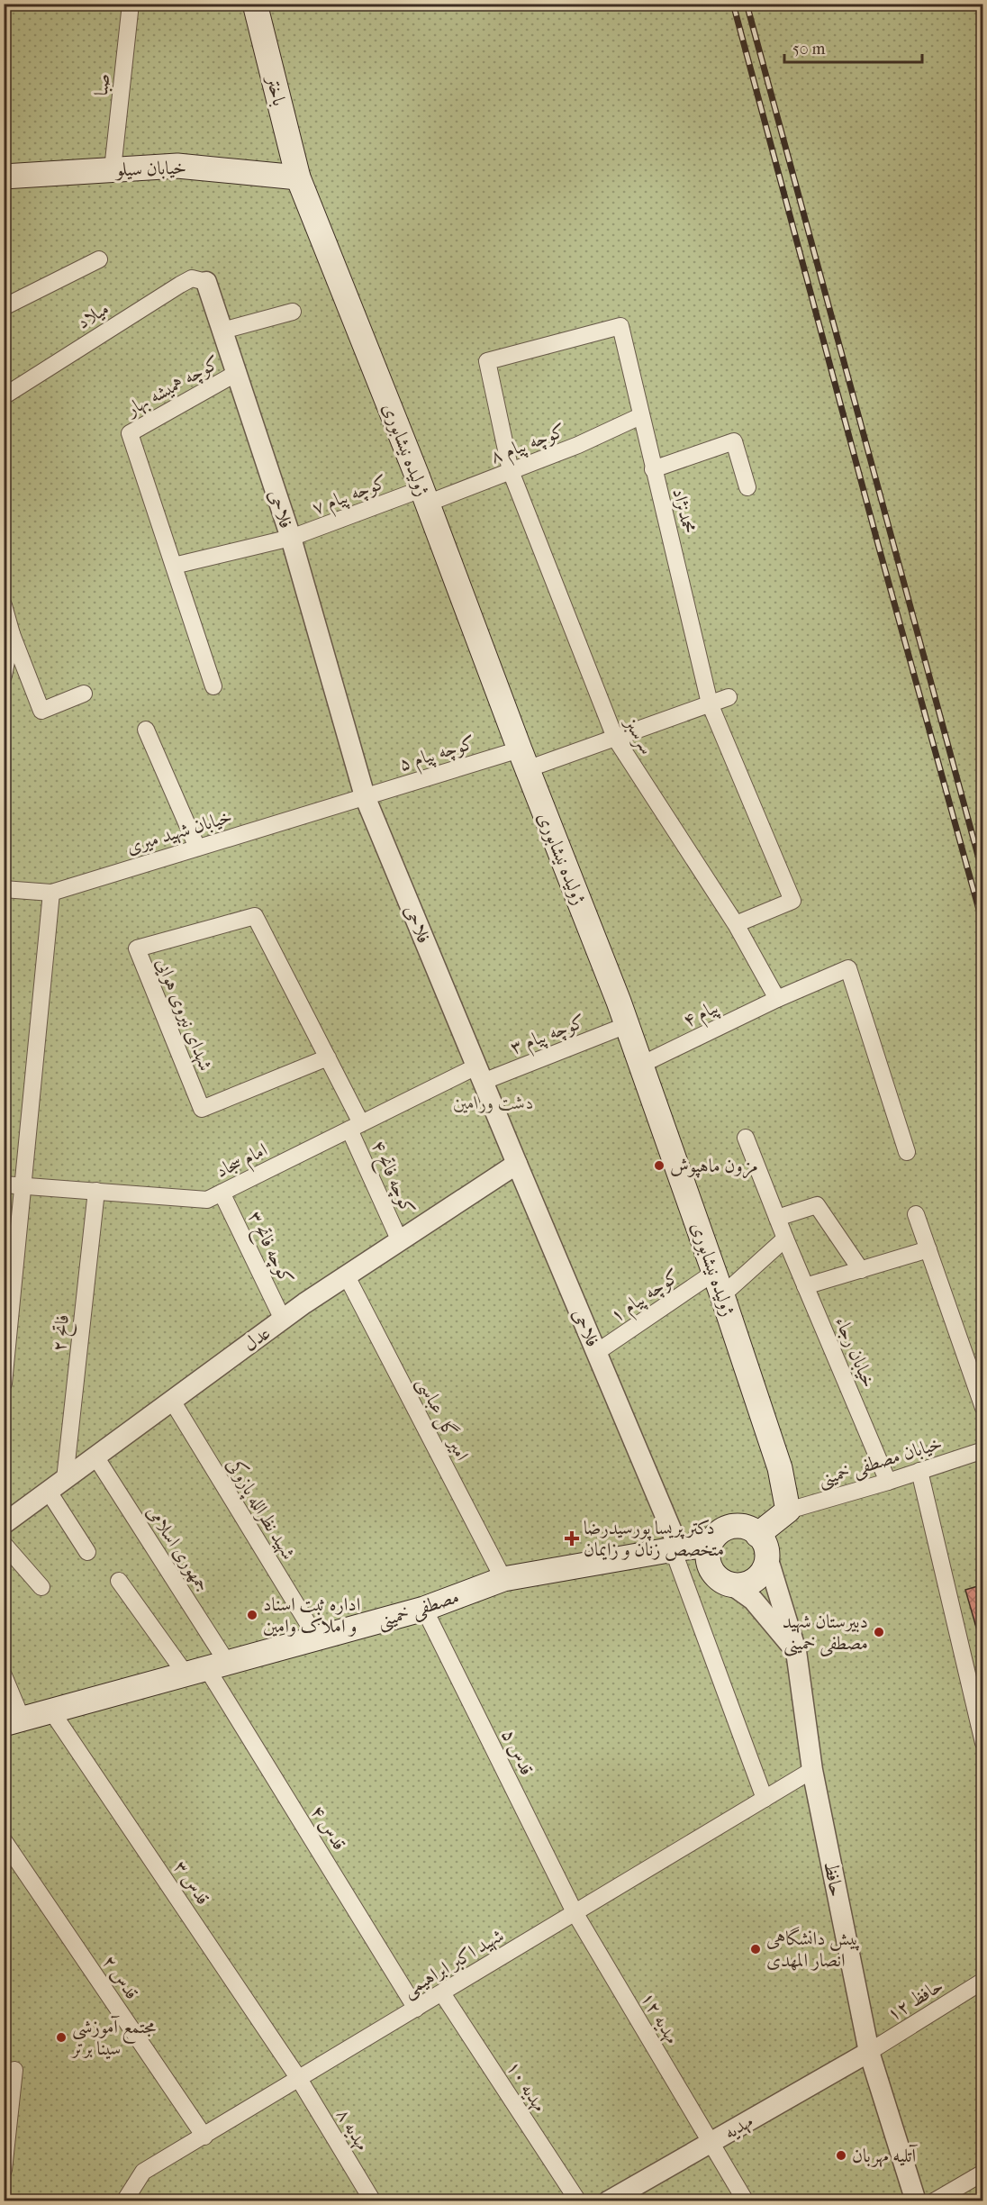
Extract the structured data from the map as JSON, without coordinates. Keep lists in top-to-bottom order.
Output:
{
  "streets": {
    "main road": [
      "باختر",
      "خیابان سیلو",
      "ژولیده نیشابوری",
      "مصطفی خمینی"
    ],
    "street": [
      "صبا",
      "میلاد",
      "کوچه همیشه بهار",
      "کوچه پیام ۸",
      "کوچه پیام ۷",
      "فلاحی",
      "محمدنژاد",
      "سرسبز",
      "کوچه پیام ۵",
      "خیابان شهید میری",
      "پیام ۴",
      "شهدای نیروی هوایی",
      "کوچه پیام ۳",
      "امام سجاد",
      "کوچه فاتح ۴",
      "کوچه فاتح ۳",
      "کوچه پیام ۱",
      "فاتح ۲",
      "عدل",
      "خیابان رجاء",
      "امیر گل عباسی",
      "خیابان مصطفی خمینی",
      "شهید نظرالله پازوکی",
      "جمهوری اسلامی",
      "قدس ۵",
      "قدس ۴",
      "حافظ",
      "قدس ۳",
      "شهید اکبر ابراهیمی",
      "قدس ۲",
      "حافظ ۱۲",
      "مهدیه ۱۲",
      "مهدیه ۱۰",
      "مهدیه",
      "مهدیه ۸"
    ]
  },
  "crossings": [
    ["صبا", "خیابان سیلو"],
    ["باختر", "خیابان سیلو"],
    ["باختر", "ژولیده نیشابوری"],
    ["خیابان سیلو", "ژولیده نیشابوری"],
    ["میلاد", "فلاحی"],
    ["کوچه همیشه بهار", "کوچه پیام ۷"],
    ["کوچه همیشه بهار", "فلاحی"],
    ["کوچه پیام ۸", "ژولیده نیشابوری"],
    ["کوچه پیام ۸", "کوچه پیام ۷"],
    ["کوچه پیام ۸", "محمدنژاد"],
    ["کوچه پیام ۸", "سرسبز"],
    ["ژولیده نیشابوری", "کوچه پیام ۷"],
    ["ژولیده نیشابوری", "کوچه پیام ۵"],
    ["ژولیده نیشابوری", "پیام ۴"],
    ["ژولیده نیشابوری", "کوچه پیام ۳"],
    ["ژولیده نیشابوری", "کوچه پیام ۱"],
    ["ژولیده نیشابوری", "خیابان مصطفی خمینی"],
    ["کوچه پیام ۷", "فلاحی"],
    ["فلاحی", "کوچه پیام ۵"],
    ["فلاحی", "خیابان شهید میری"],
    ["فلاحی", "کوچه پیام ۳"],
    ["فلاحی", "امام سجاد"],
    ["فلاحی", "کوچه پیام ۱"],
    ["فلاحی", "عدل"],
    ["فلاحی", "مصطفی خمینی"],
    ["محمدنژاد", "سرسبز"],
    ["محمدنژاد", "کوچه پیام ۵"],
    ["سرسبز", "کوچه پیام ۵"],
    ["سرسبز", "پیام ۴"],
    ["کوچه پیام ۵", "خیابان شهید میری"],
    ["شهدای نیروی هوایی", "امام سجاد"],
    ["شهدای نیروی هوایی", "کوچه فاتح ۴"],
    ["کوچه پیام ۳", "امام سجاد"],
    ["امام سجاد", "کوچه فاتح ۴"],
    ["امام سجاد", "کوچه فاتح ۳"],
    ["امام سجاد", "فاتح ۲"],
    ["کوچه فاتح ۴", "عدل"],
    ["کوچه فاتح ۳", "عدل"],
    ["فاتح ۲", "عدل"],
    ["عدل", "امیر گل عباسی"],
    ["عدل", "شهید نظرالله پازوکی"],
    ["عدل", "جمهوری اسلامی"],
    ["خیابان رجاء", "خیابان مصطفی خمینی"],
    ["امیر گل عباسی", "مصطفی خمینی"],
    ["شهید نظرالله پازوکی", "مصطفی خمینی"],
    ["جمهوری اسلامی", "مصطفی خمینی"],
    ["جمهوری اسلامی", "قدس ۴"],
    ["مصطفی خمینی", "قدس ۵"],
    ["مصطفی خمینی", "قدس ۴"],
    ["مصطفی خمینی", "حافظ"],
    ["مصطفی خمینی", "قدس ۳"],
    ["قدس ۵", "شهید اکبر ابراهیمی"],
    ["قدس ۵", "مهدیه ۱۲"],
    ["قدس ۴", "شهید اکبر ابراهیمی"],
    ["حافظ", "شهید اکبر ابراهیمی"],
    ["حافظ", "حافظ ۱۲"],
    ["حافظ", "مهدیه"],
    ["قدس ۳", "شهید اکبر ابراهیمی"],
    ["قدس ۳", "مهدیه ۸"],
    ["شهید اکبر ابراهیمی", "قدس ۲"],
    ["شهید اکبر ابراهیمی", "مهدیه ۱۲"],
    ["شهید اکبر ابراهیمی", "مهدیه ۱۰"],
    ["شهید اکبر ابراهیمی", "مهدیه ۸"],
    ["حافظ ۱۲", "مهدیه"],
    ["مهدیه ۱۲", "مهدیه"]
  ],
  "parks": ["دشت ورامین"],
  "places": {
    "other": [
      "مزون ماهپوش",
      "اداره ثبت اسناد و املاک وامین",
      "دبیرستان شهید مصطفی خمینی",
      "پیش دانشگاهی انصار المهدی",
      "مجتمع آموزشی سینا برتر",
      "آتلیه مهربان"
    ],
    "health": ["دکتر پریسا پورسیدرضا متخصص زنان و زایمان"]
  },
  "scale_bar": "50 m"
}
